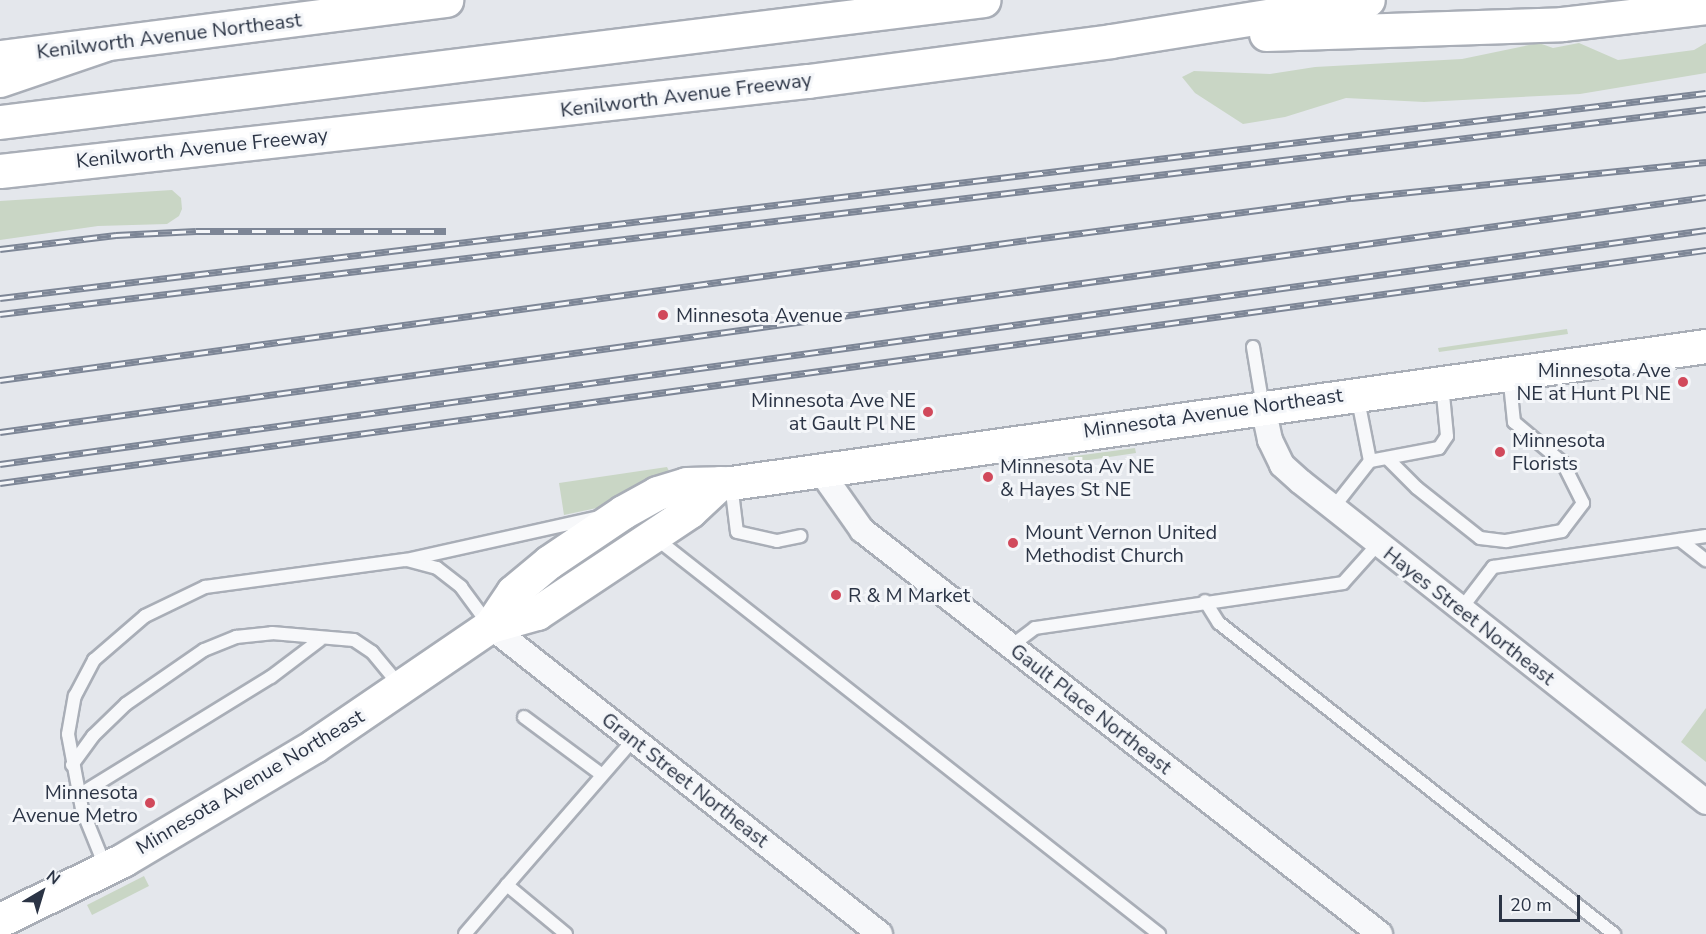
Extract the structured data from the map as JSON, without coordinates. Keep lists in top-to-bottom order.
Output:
{
  "streets": {
    "main road": ["Kenilworth Avenue Northeast", "Kenilworth Avenue Freeway", "Minnesota Avenue Northeast"],
    "street": ["Hayes Street Northeast", "Gault Place Northeast", "Grant Street Northeast"]
  },
  "crossings": [
    ["Minnesota Avenue Northeast", "Hayes Street Northeast"],
    ["Minnesota Avenue Northeast", "Gault Place Northeast"],
    ["Minnesota Avenue Northeast", "Grant Street Northeast"]
  ],
  "places": [
    "Minnesota Avenue",
    "Minnesota Ave NE at Hunt Pl NE",
    "Minnesota Ave NE at Gault Pl NE",
    "Minnesota Florists",
    "Minnesota Av NE & Hayes St NE",
    "Mount Vernon United Methodist Church",
    "R & M Market",
    "Minnesota Avenue Metro"
  ],
  "scale_bar": "20 m",
  "north": "top right"
}
